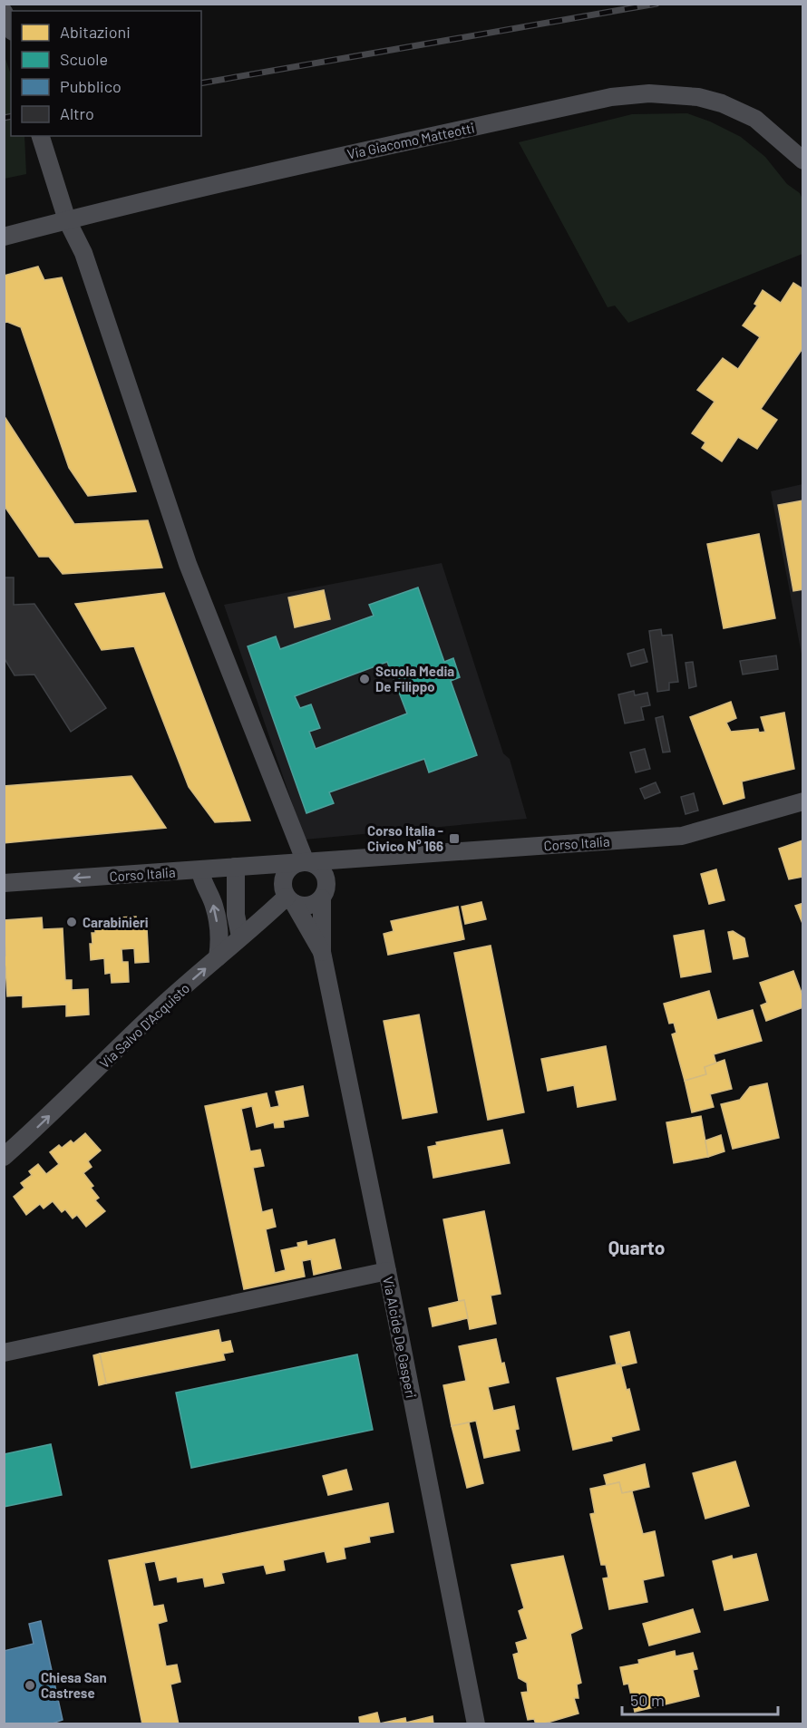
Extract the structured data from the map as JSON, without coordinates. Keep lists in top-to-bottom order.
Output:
{
  "streets": {
    "street": [
      "Via Giacomo Matteotti",
      "Corso Italia",
      "Via Salvo D'Acquisto",
      "Via Alcide De Gasperi"
    ]
  },
  "crossings": [
    ["Corso Italia", "Via Salvo D'Acquisto"],
    ["Corso Italia", "Via Alcide De Gasperi"],
    ["Via Salvo D'Acquisto", "Via Alcide De Gasperi"]
  ],
  "one_way": ["Via Salvo D'Acquisto"],
  "districts": ["Quarto"],
  "places": {
    "other": ["Scuola Media De Filippo", "Carabinieri", "Chiesa San Castrese"],
    "transit": ["Corso Italia - Civico N° 166"]
  },
  "legend": [
    "Abitazioni",
    "Scuole",
    "Pubblico",
    "Altro"
  ],
  "scale_bar": "50 m"
}
